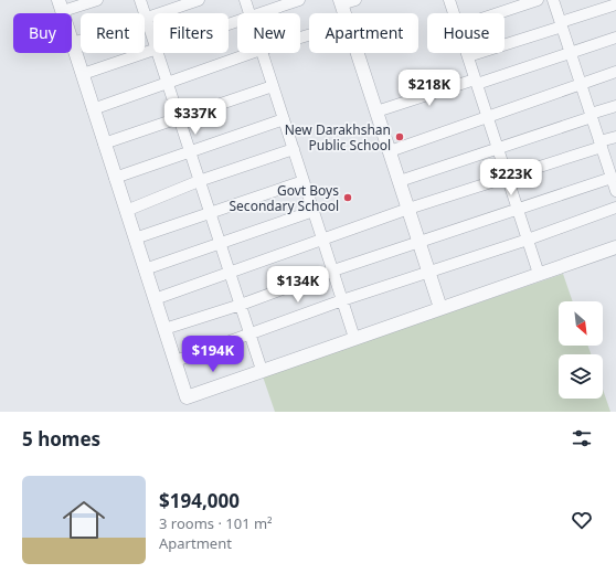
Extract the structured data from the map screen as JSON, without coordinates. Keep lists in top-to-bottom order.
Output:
{
  "places": ["New Darakhshan Public School", "Govt Boys Secondary School"],
  "north": "bottom right",
  "page": {
    "chip": [
      "Buy",
      "Rent",
      "Filters",
      "New",
      "Apartment",
      "House"
    ],
    "price": [
      "$218K",
      "$337K",
      "$223K",
      "$134K",
      "$194K"
    ],
    "heading": "5 homes",
    "list": [
      {
        "name": "$194,000",
        "note": "3 rooms · 101 m² · Apartment"
      }
    ]
  }
}
